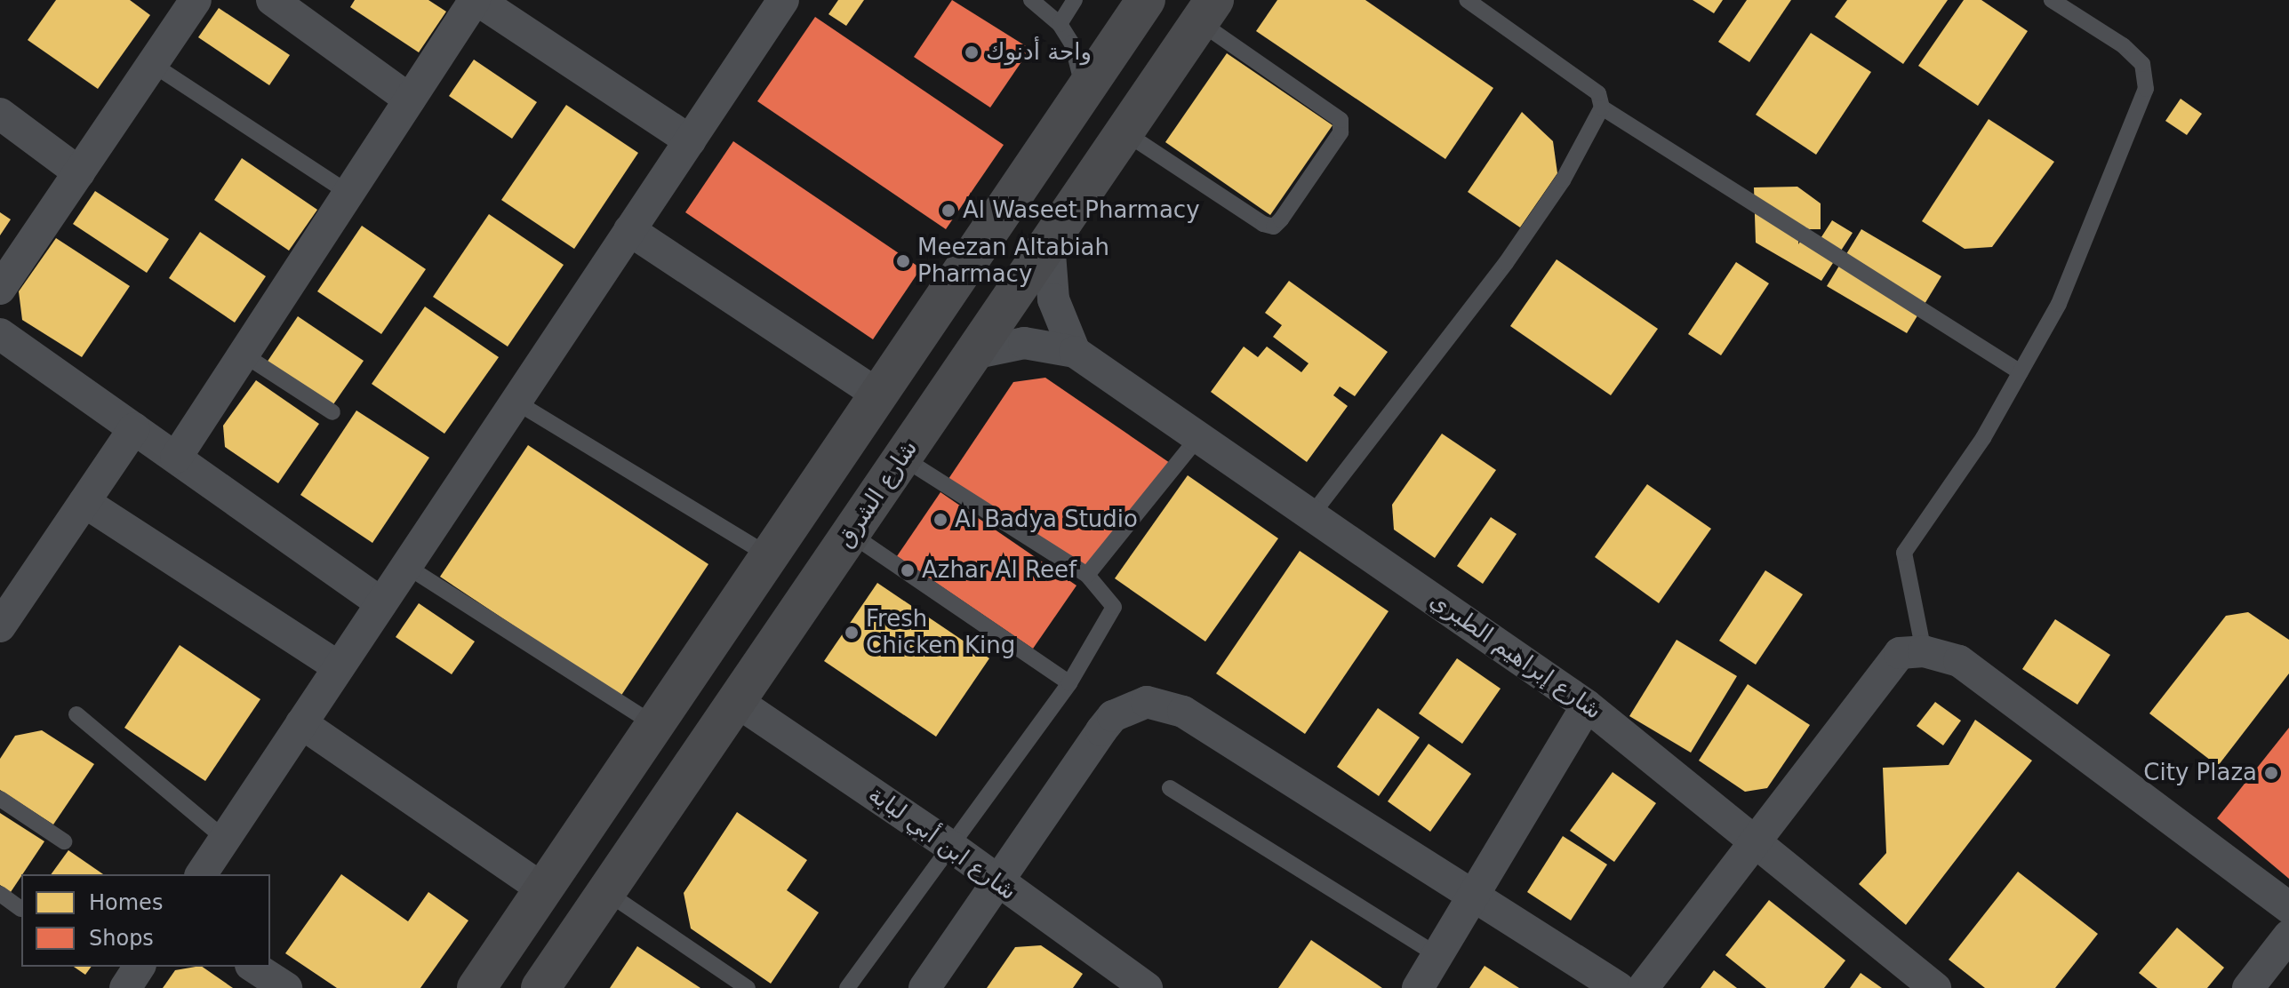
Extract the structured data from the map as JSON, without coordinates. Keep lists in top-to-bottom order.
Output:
{
  "streets": {
    "main road": ["شارع الشرق"],
    "street": ["شارع إبراهيم الطبري", "شارع ابن أبي لبابة"]
  },
  "crossings": [
    ["شارع الشرق", "شارع إبراهيم الطبري"],
    ["شارع الشرق", "شارع ابن أبي لبابة"]
  ],
  "places": [
    "واحة أدنوك",
    "Al Waseet Pharmacy",
    "Meezan Altabiah Pharmacy",
    "Al Badya Studio",
    "Azhar Al Reef",
    "Fresh Chicken King",
    "City Plaza"
  ],
  "legend": ["Homes", "Shops"]
}
